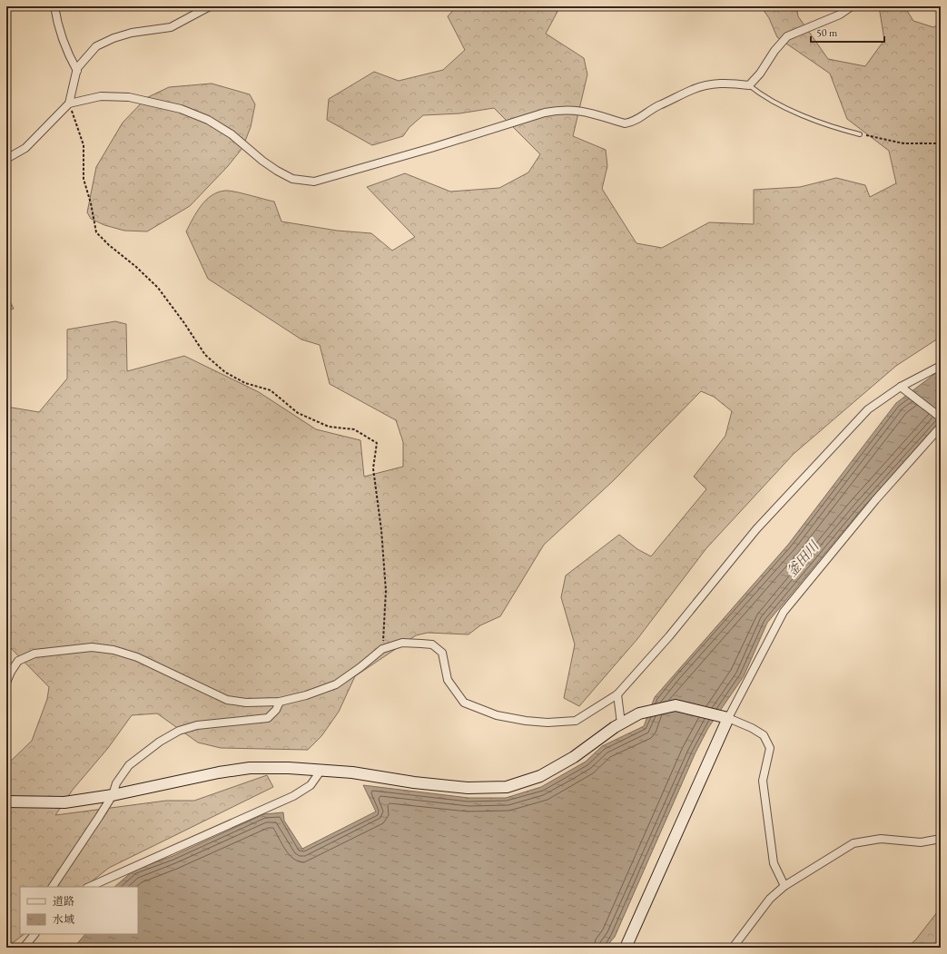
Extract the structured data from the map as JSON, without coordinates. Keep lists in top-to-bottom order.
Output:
{
  "water": ["釜田川"],
  "legend": ["道路", "水域"],
  "scale_bar": "50 m"
}
